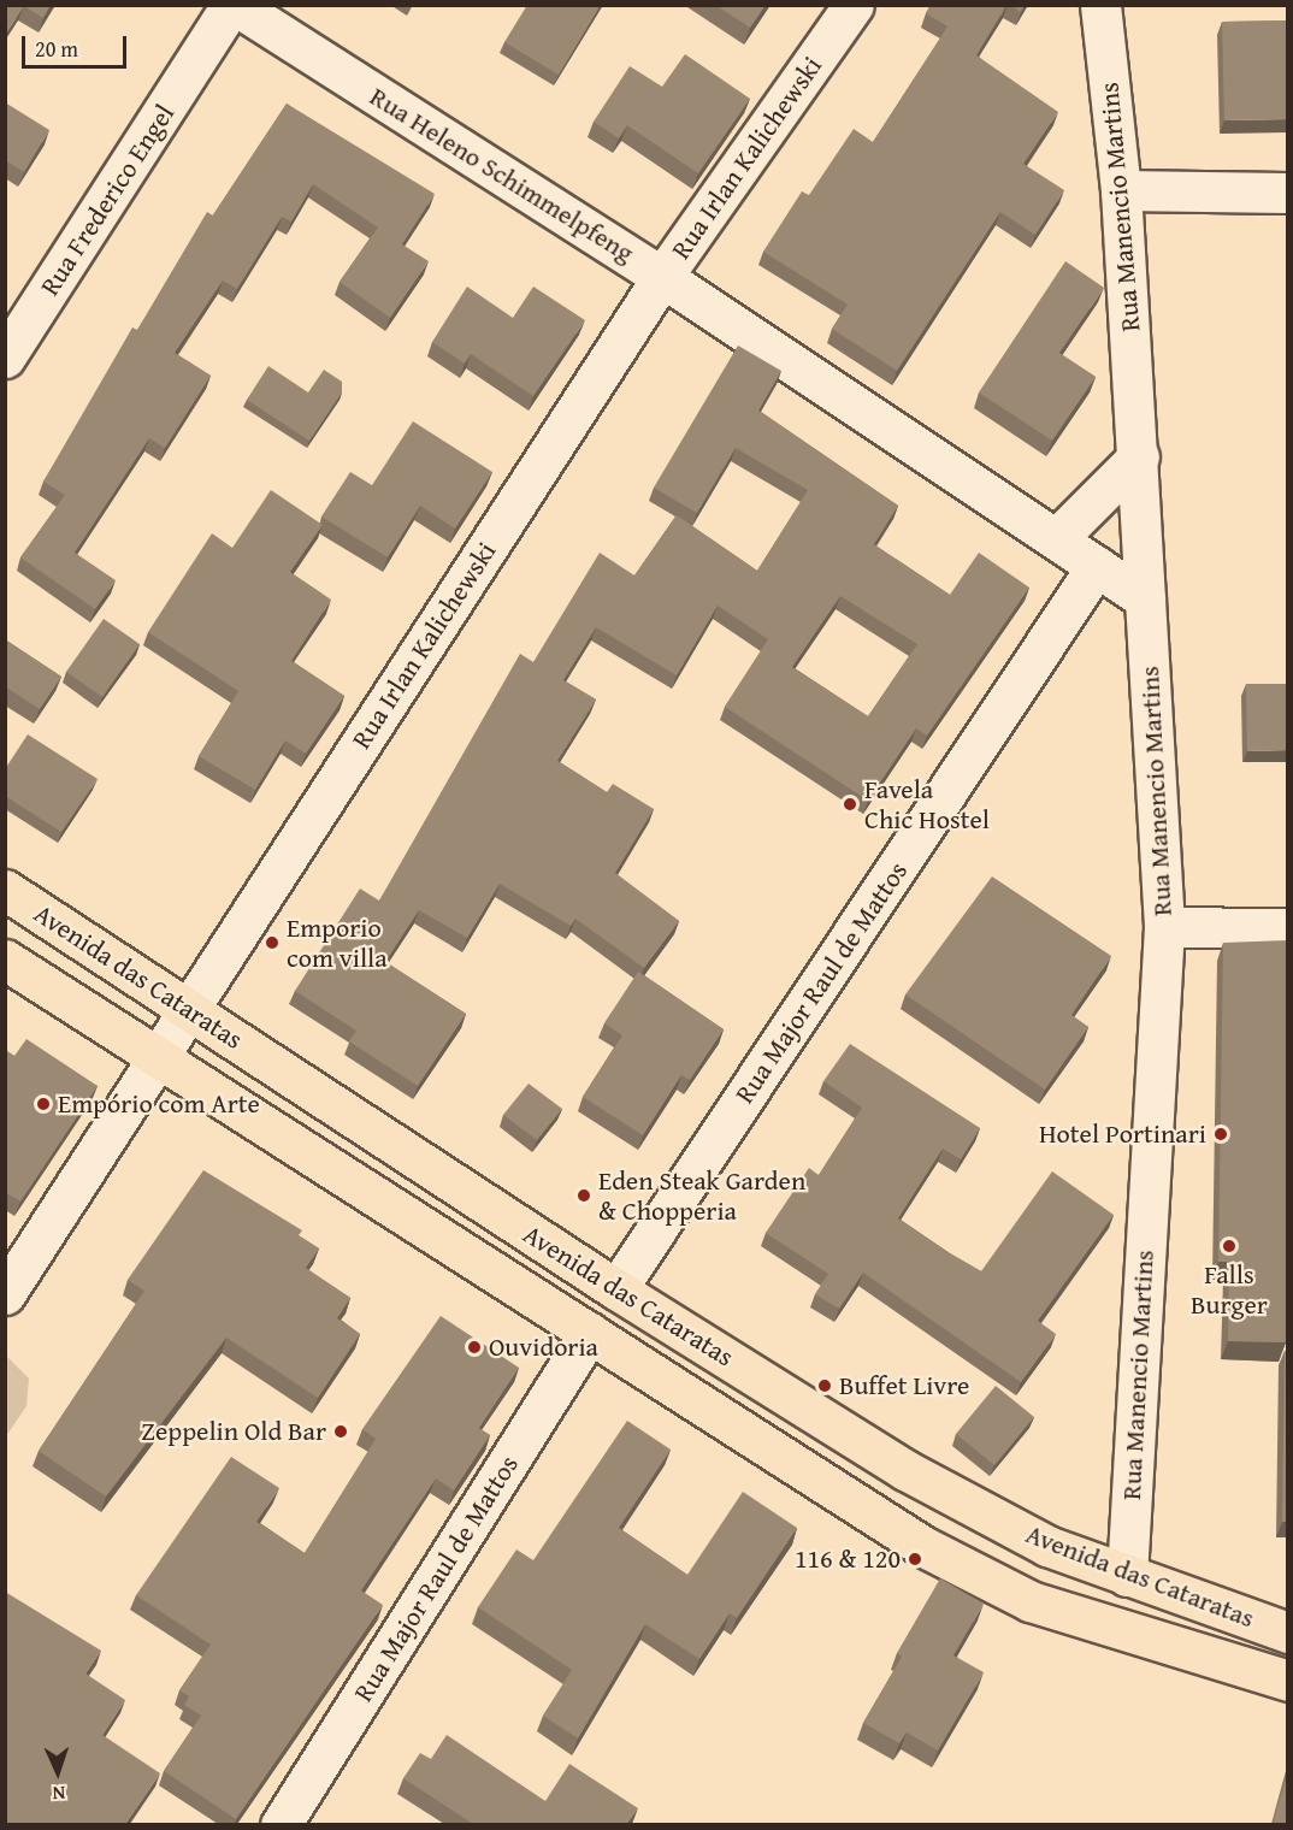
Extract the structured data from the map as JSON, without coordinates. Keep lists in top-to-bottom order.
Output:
{
  "streets": {
    "main road": ["Avenida das Cataratas"],
    "street": [
      "Rua Irlan Kalichewski",
      "Rua Heleno Schimmelpfeng",
      "Rua Frederico Engel",
      "Rua Manencio Martins",
      "Rua Major Raul de Mattos"
    ]
  },
  "crossings": [
    ["Rua Irlan Kalichewski", "Rua Heleno Schimmelpfeng"],
    ["Rua Irlan Kalichewski", "Avenida das Cataratas"],
    ["Rua Heleno Schimmelpfeng", "Rua Frederico Engel"],
    ["Rua Heleno Schimmelpfeng", "Rua Manencio Martins"],
    ["Rua Heleno Schimmelpfeng", "Rua Major Raul de Mattos"],
    ["Rua Manencio Martins", "Avenida das Cataratas"],
    ["Avenida das Cataratas", "Rua Major Raul de Mattos"]
  ],
  "places": [
    "Favela Chic Hostel",
    "Emporio com villa",
    "Empório com Arte",
    "Hotel Portinari",
    "Eden Steak Garden & Chopperia",
    "Falls Burger",
    "Ouvidoria",
    "Buffet Livre",
    "Zeppelin Old Bar",
    "116 & 120"
  ],
  "scale_bar": "20 m",
  "north": "bottom"
}
